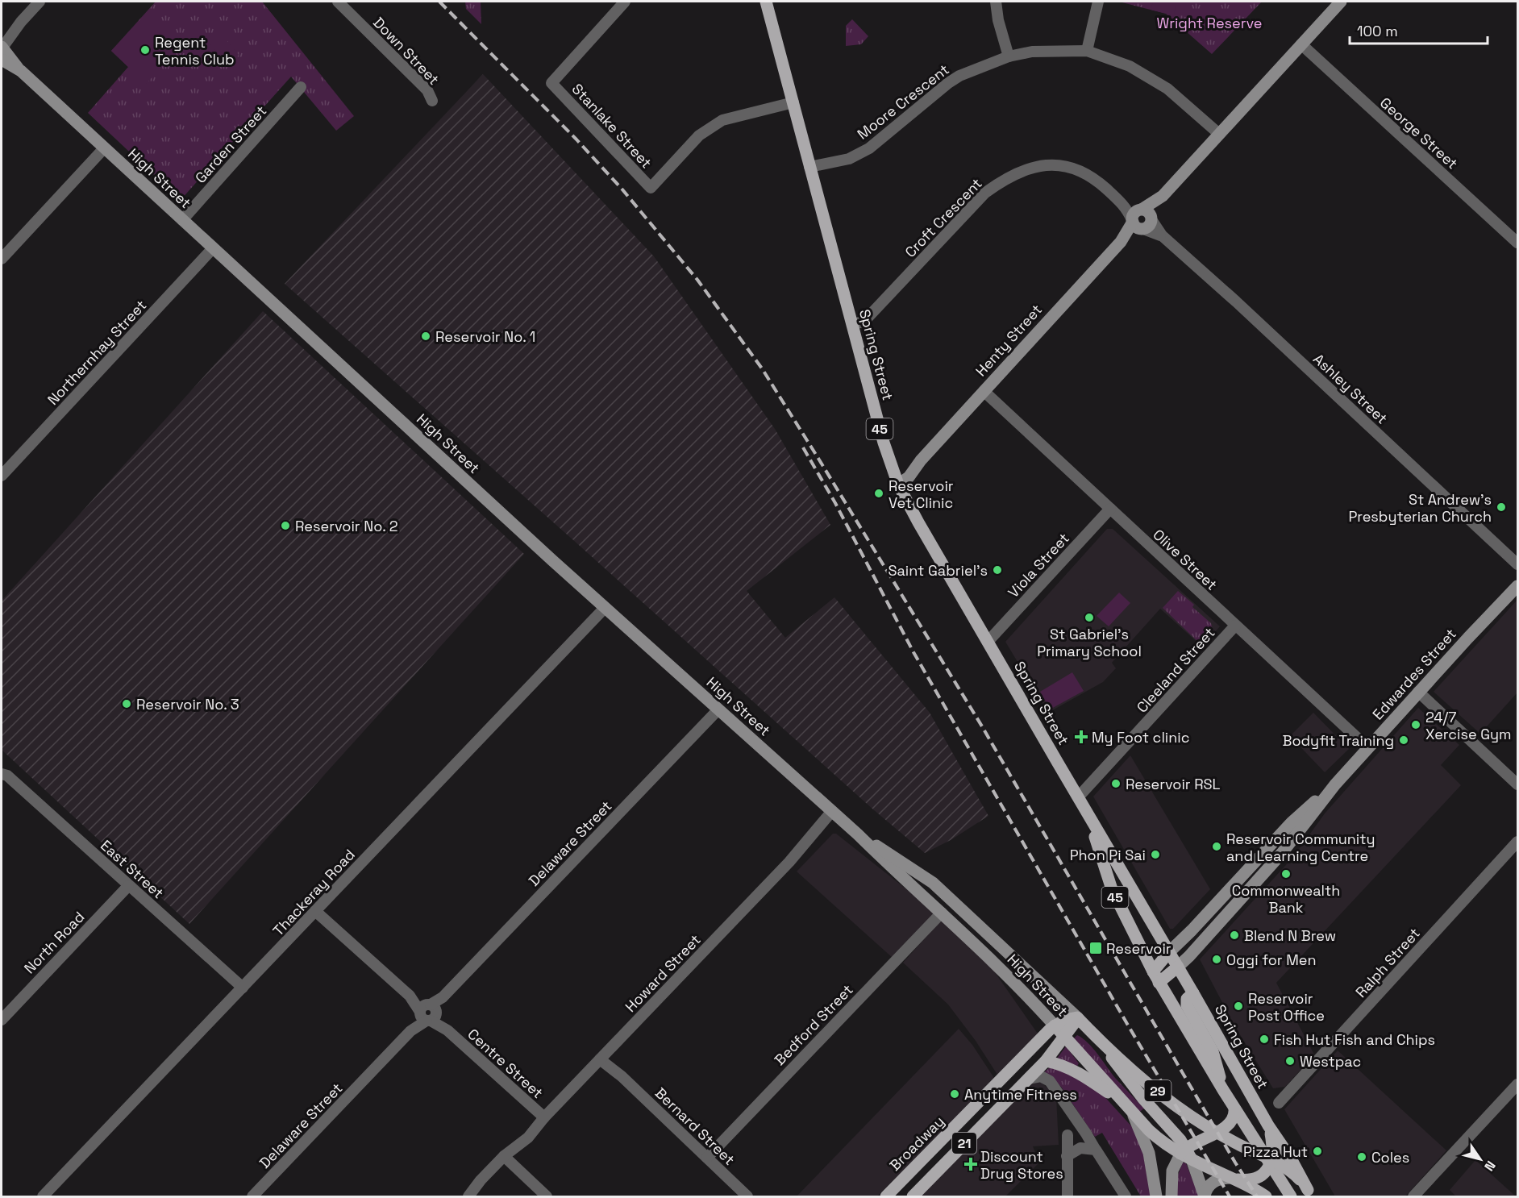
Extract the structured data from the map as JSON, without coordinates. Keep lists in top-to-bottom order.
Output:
{
  "streets": {
    "main road": [
      "High Street",
      "Henty Street",
      "Spring Street",
      "45",
      "Edwardes Street",
      "29",
      "Broadway",
      "21"
    ],
    "street": [
      "Down Street",
      "Moore Crescent",
      "Stanlake Street",
      "George Street",
      "Garden Street",
      "Croft Crescent",
      "Northernhay Street",
      "Ashley Street",
      "Olive Street",
      "Viola Street",
      "Cleeland Street",
      "Delaware Street",
      "East Street",
      "Thackeray Road",
      "North Road",
      "Ralph Street",
      "Howard Street",
      "Bedford Street",
      "Centre Street",
      "Bernard Street"
    ]
  },
  "crossings": [
    ["Moore Crescent", "Spring Street"],
    ["Stanlake Street", "Spring Street"],
    ["Garden Street", "High Street"],
    ["High Street", "Northernhay Street"],
    ["High Street", "Spring Street"],
    ["High Street", "Delaware Street"],
    ["High Street", "Thackeray Road"],
    ["High Street", "Howard Street"],
    ["High Street", "Bedford Street"],
    ["High Street", "Broadway"],
    ["High Street", "21"],
    ["Croft Crescent", "Henty Street"],
    ["Croft Crescent", "Spring Street"],
    ["Croft Crescent", "Ashley Street"],
    ["Henty Street", "Spring Street"],
    ["Henty Street", "Ashley Street"],
    ["Henty Street", "Olive Street"],
    ["Spring Street", "Viola Street"],
    ["Spring Street", "Cleeland Street"],
    ["Spring Street", "Edwardes Street"],
    ["Olive Street", "Viola Street"],
    ["Olive Street", "Cleeland Street"],
    ["Olive Street", "Edwardes Street"],
    ["Delaware Street", "Centre Street"],
    ["East Street", "Thackeray Road"],
    ["East Street", "North Road"],
    ["Thackeray Road", "Centre Street"],
    ["Howard Street", "Centre Street"],
    ["Howard Street", "Bernard Street"],
    ["Bedford Street", "Bernard Street"],
    ["Broadway", "21"]
  ],
  "parks": ["Wright Reserve"],
  "places": {
    "other": [
      "Regent Tennis Club",
      "Reservoir No. 1",
      "Reservoir Vet Clinic",
      "St Andrew's Presbyterian Church",
      "Reservoir No. 2",
      "Saint Gabriel's",
      "St Gabriel's Primary School",
      "Reservoir No. 3",
      "24/7 Xercise Gym",
      "Bodyfit Training",
      "Reservoir RSL",
      "Reservoir Community and Learning Centre",
      "Phon Pi Sai",
      "Commonwealth Bank",
      "Blend N Brew",
      "Oggi for Men",
      "Reservoir Post Office",
      "Fish Hut Fish and Chips",
      "Westpac",
      "Anytime Fitness",
      "Pizza Hut",
      "Coles"
    ],
    "health": ["My Foot clinic", "Discount Drug Stores"],
    "transit": ["Reservoir"]
  },
  "scale_bar": "100 m",
  "north": "bottom right"
}
